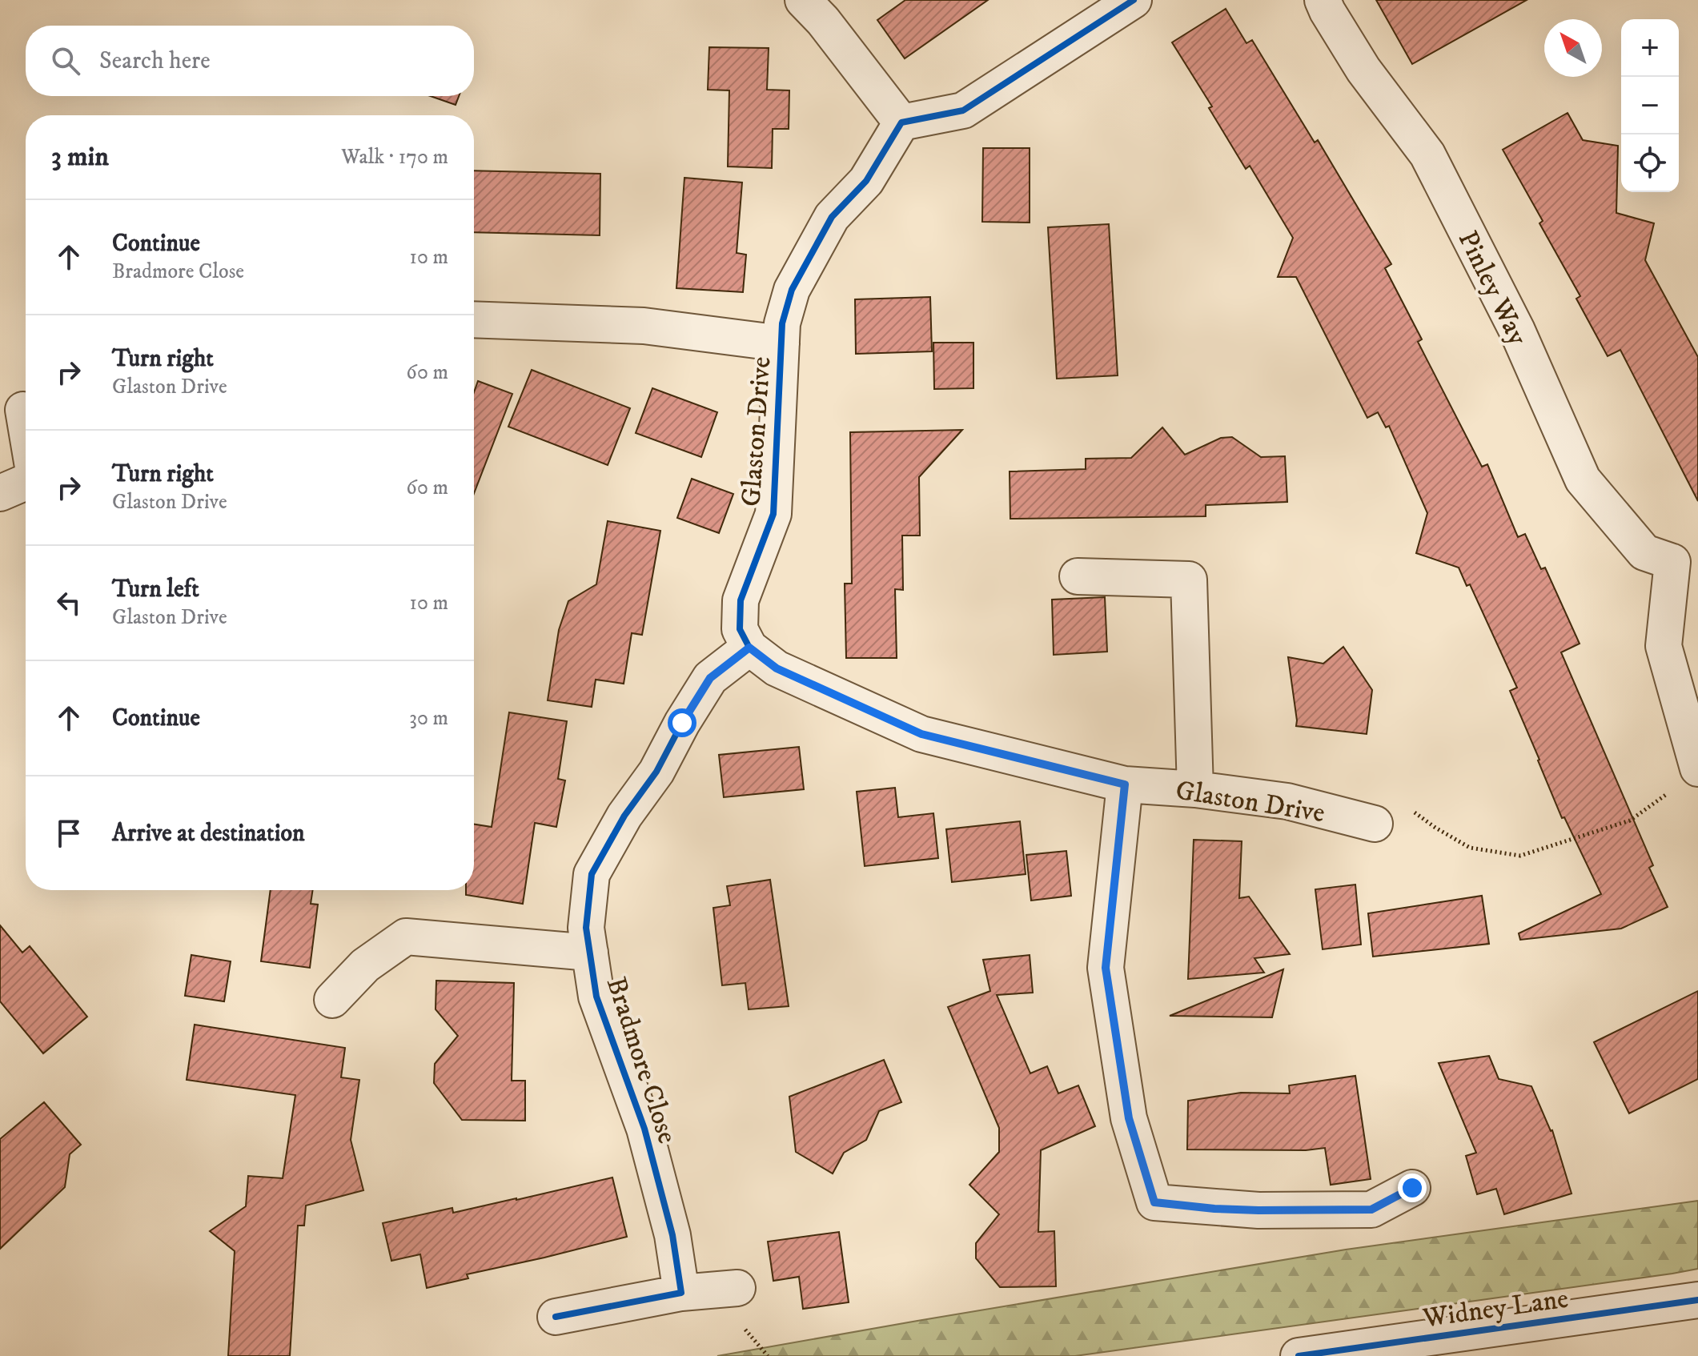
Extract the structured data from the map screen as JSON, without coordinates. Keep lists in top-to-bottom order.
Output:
{
  "streets": {
    "street": [
      "Pinley Way",
      "Glaston Drive",
      "Bradmore Close",
      "Widney Lane"
    ]
  },
  "crossings": [
    ["Glaston Drive", "Bradmore Close"]
  ],
  "north": "top left",
  "page": {
    "map_buttons": ["+", "−"],
    "search": "Search here",
    "heading": ["3 min", "Walk · 170 m"],
    "list": [
      ["Continue", "Bradmore Close", "10 m"],
      ["Turn right", "Glaston Drive", "60 m"],
      ["Turn right", "Glaston Drive", "60 m"],
      ["Turn left", "Glaston Drive", "10 m"],
      ["Continue", "30 m"],
      "Arrive at destination"
    ]
  }
}
